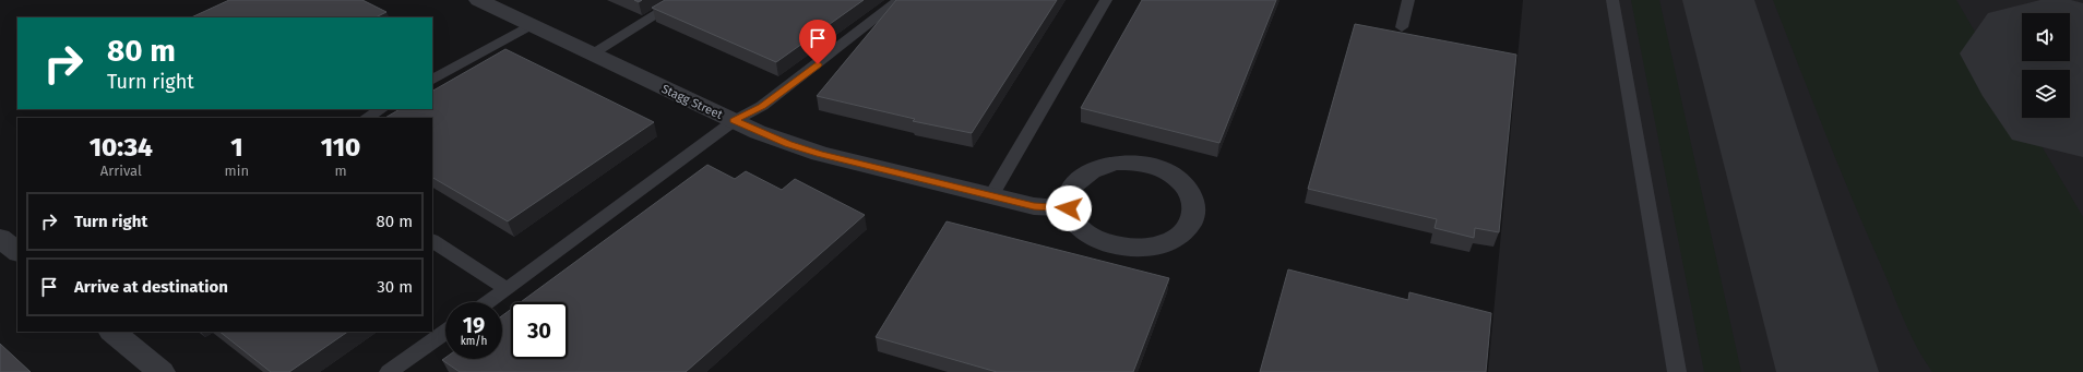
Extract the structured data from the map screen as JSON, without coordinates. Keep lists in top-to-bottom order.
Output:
{
  "streets": {
    "street": ["Stagg Street"]
  },
  "page": {
    "turn": ["80 m", "Turn right"],
    "eta": [
      "10:34",
      "Arrival",
      "1",
      "min",
      "110",
      "m"
    ],
    "list": [
      {
        "name": "Turn right",
        "value": "80 m"
      },
      {
        "name": "Arrive at destination",
        "value": "30 m"
      }
    ],
    "speed": "19 km/h",
    "limit": "30"
  }
}
